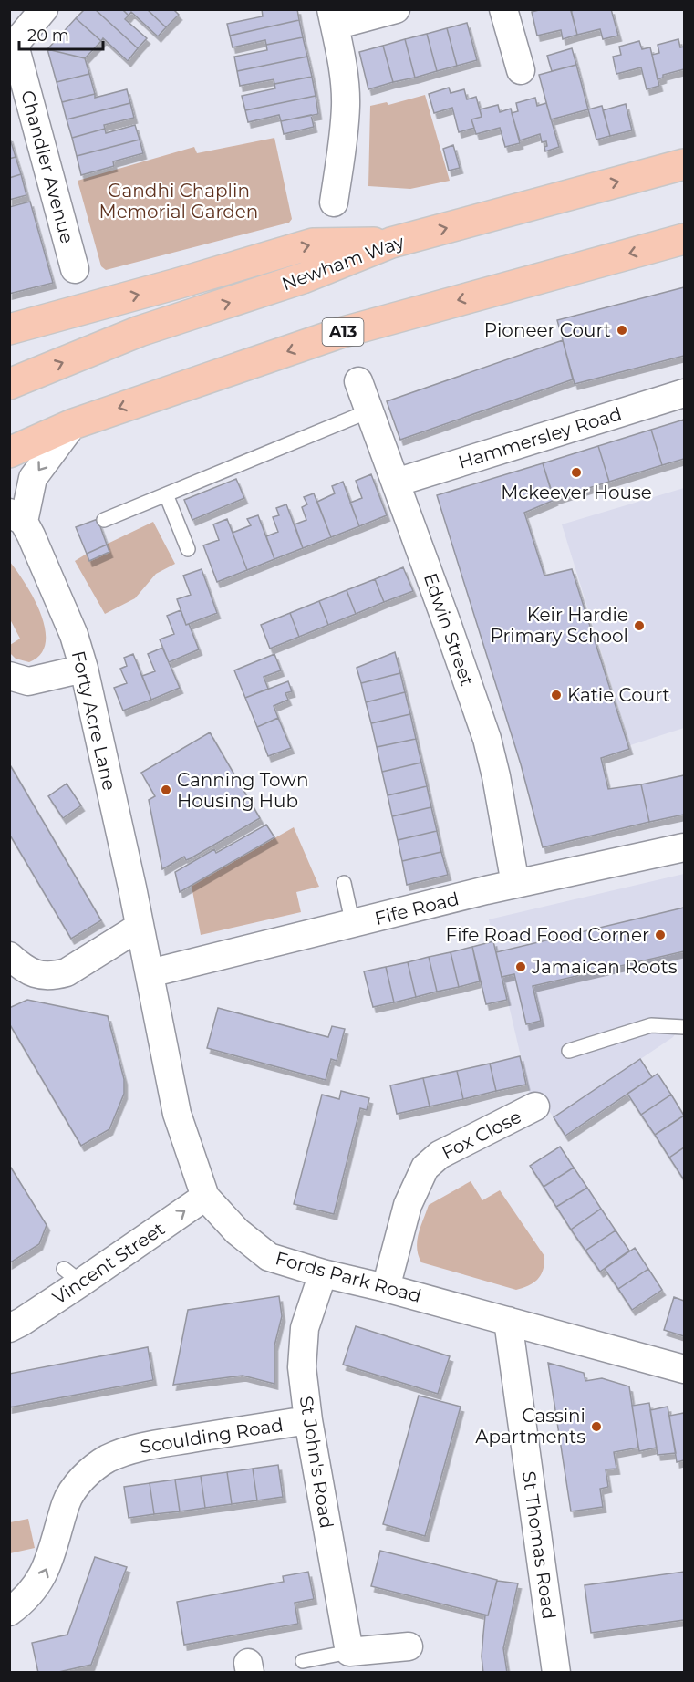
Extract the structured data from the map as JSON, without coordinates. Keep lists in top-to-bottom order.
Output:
{
  "streets": {
    "highway": ["Newham Way", "A13"],
    "street": [
      "Chandler Avenue",
      "Hammersley Road",
      "Edwin Street",
      "Forty Acre Lane",
      "Fife Road",
      "Fox Close",
      "Vincent Street",
      "Fords Park Road",
      "Scoulding Road",
      "St John's Road",
      "St Thomas Road"
    ]
  },
  "crossings": [
    ["A13", "Forty Acre Lane"],
    ["Hammersley Road", "Edwin Street"],
    ["Edwin Street", "Fife Road"],
    ["Forty Acre Lane", "Fords Park Road"],
    ["Fife Road", "Fords Park Road"],
    ["Fox Close", "Fords Park Road"],
    ["Vincent Street", "Fords Park Road"],
    ["Fords Park Road", "St John's Road"],
    ["Fords Park Road", "St Thomas Road"],
    ["Scoulding Road", "St John's Road"]
  ],
  "one_way": ["Vincent Street", "Scoulding Road"],
  "parks": ["Gandhi Chaplin Memorial Garden"],
  "places": [
    "Pioneer Court",
    "Mckeever House",
    "Keir Hardie Primary School",
    "Katie Court",
    "Canning Town Housing Hub",
    "Fife Road Food Corner",
    "Jamaican Roots",
    "Cassini Apartments"
  ],
  "scale_bar": "20 m"
}
